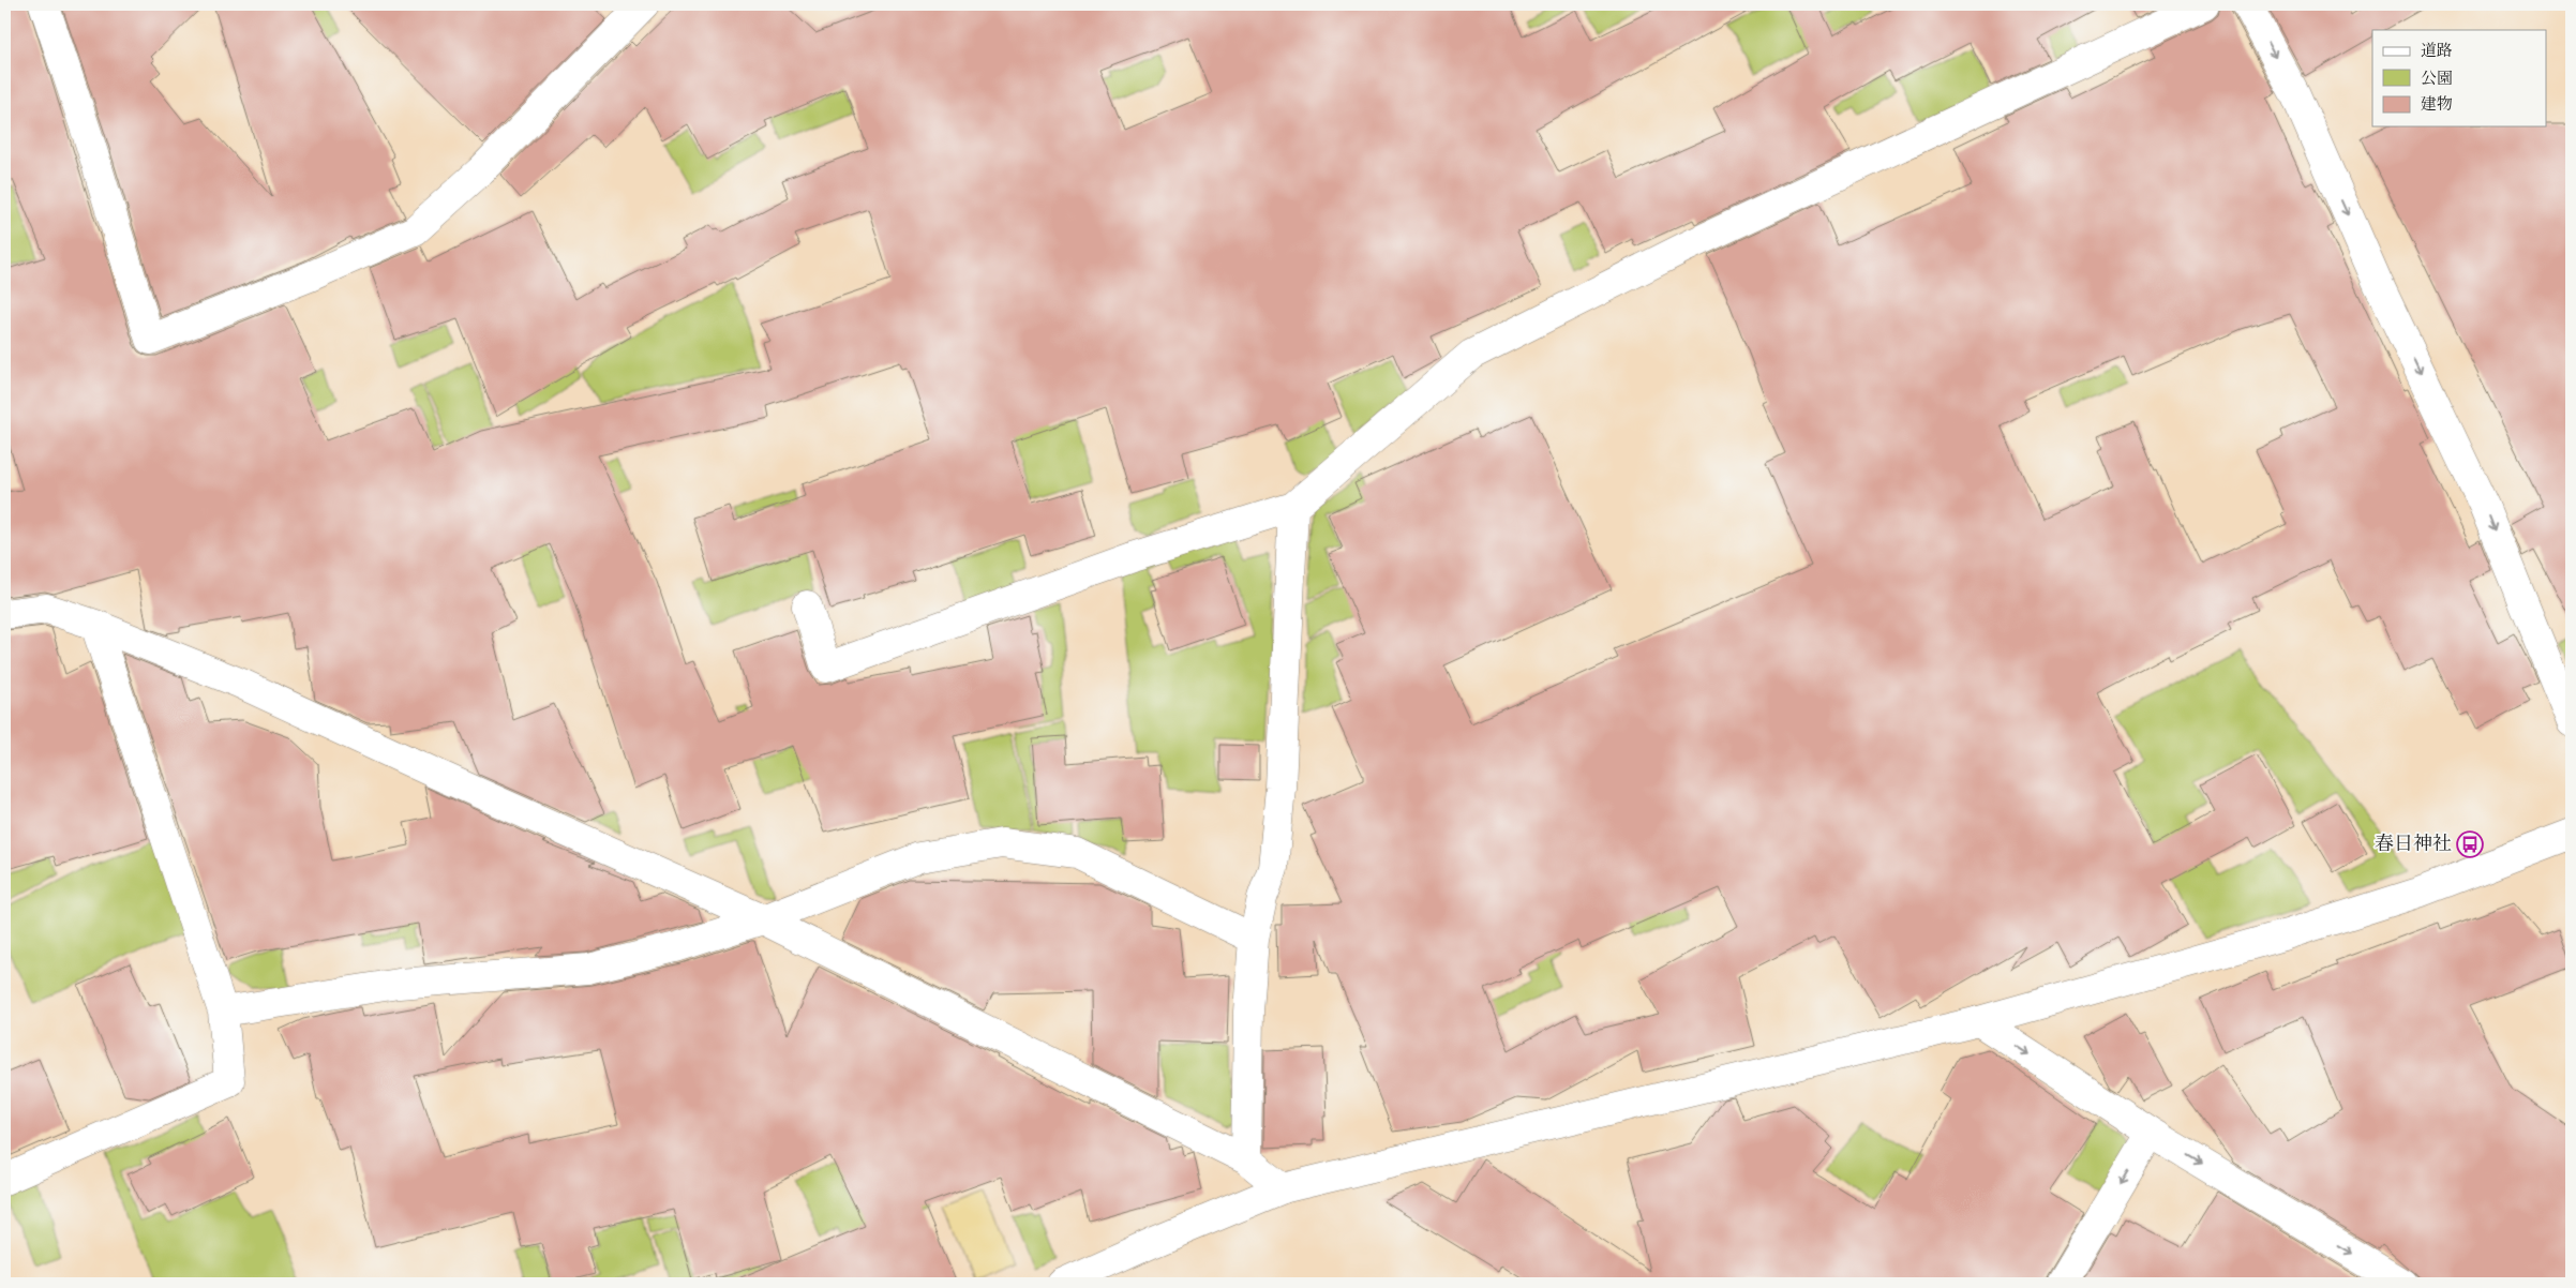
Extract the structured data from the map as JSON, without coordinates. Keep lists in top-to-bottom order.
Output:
{
  "places": {
    "bus stop": ["春日神社"]
  },
  "legend": ["道路", "公園", "建物"]
}
